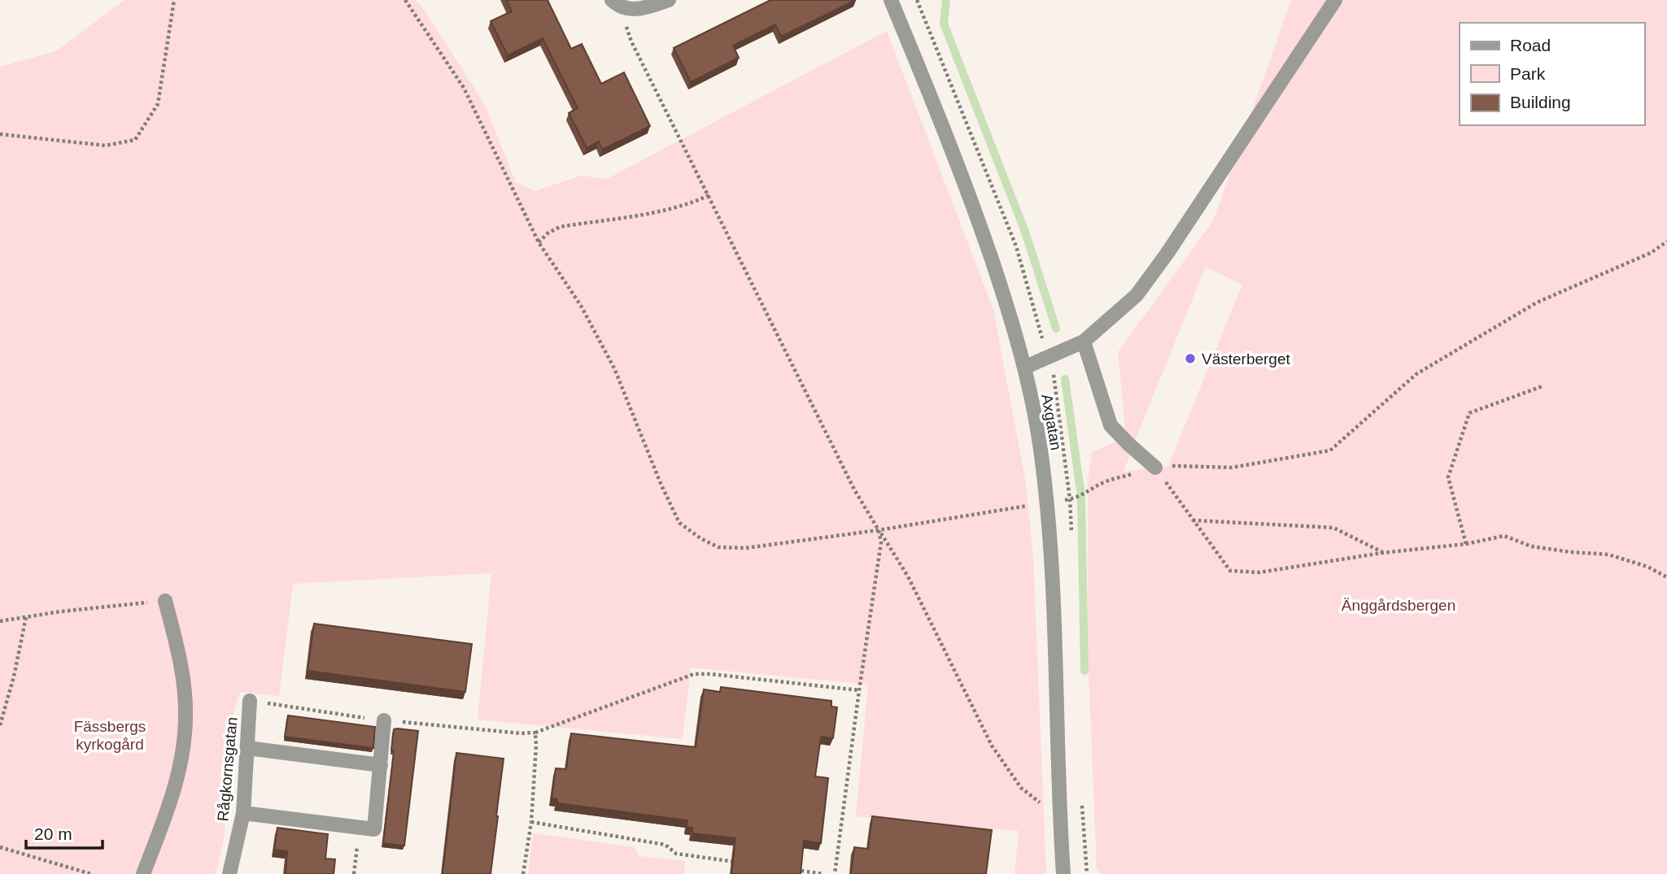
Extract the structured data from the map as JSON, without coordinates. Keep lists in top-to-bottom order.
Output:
{
  "streets": {
    "street": ["Axgatan", "Rågkornsgatan"]
  },
  "parks": ["Änggårdsbergen", "Fässbergs kyrkogård"],
  "places": ["Västerberget"],
  "legend": ["Road", "Park", "Building"],
  "scale_bar": "20 m"
}
